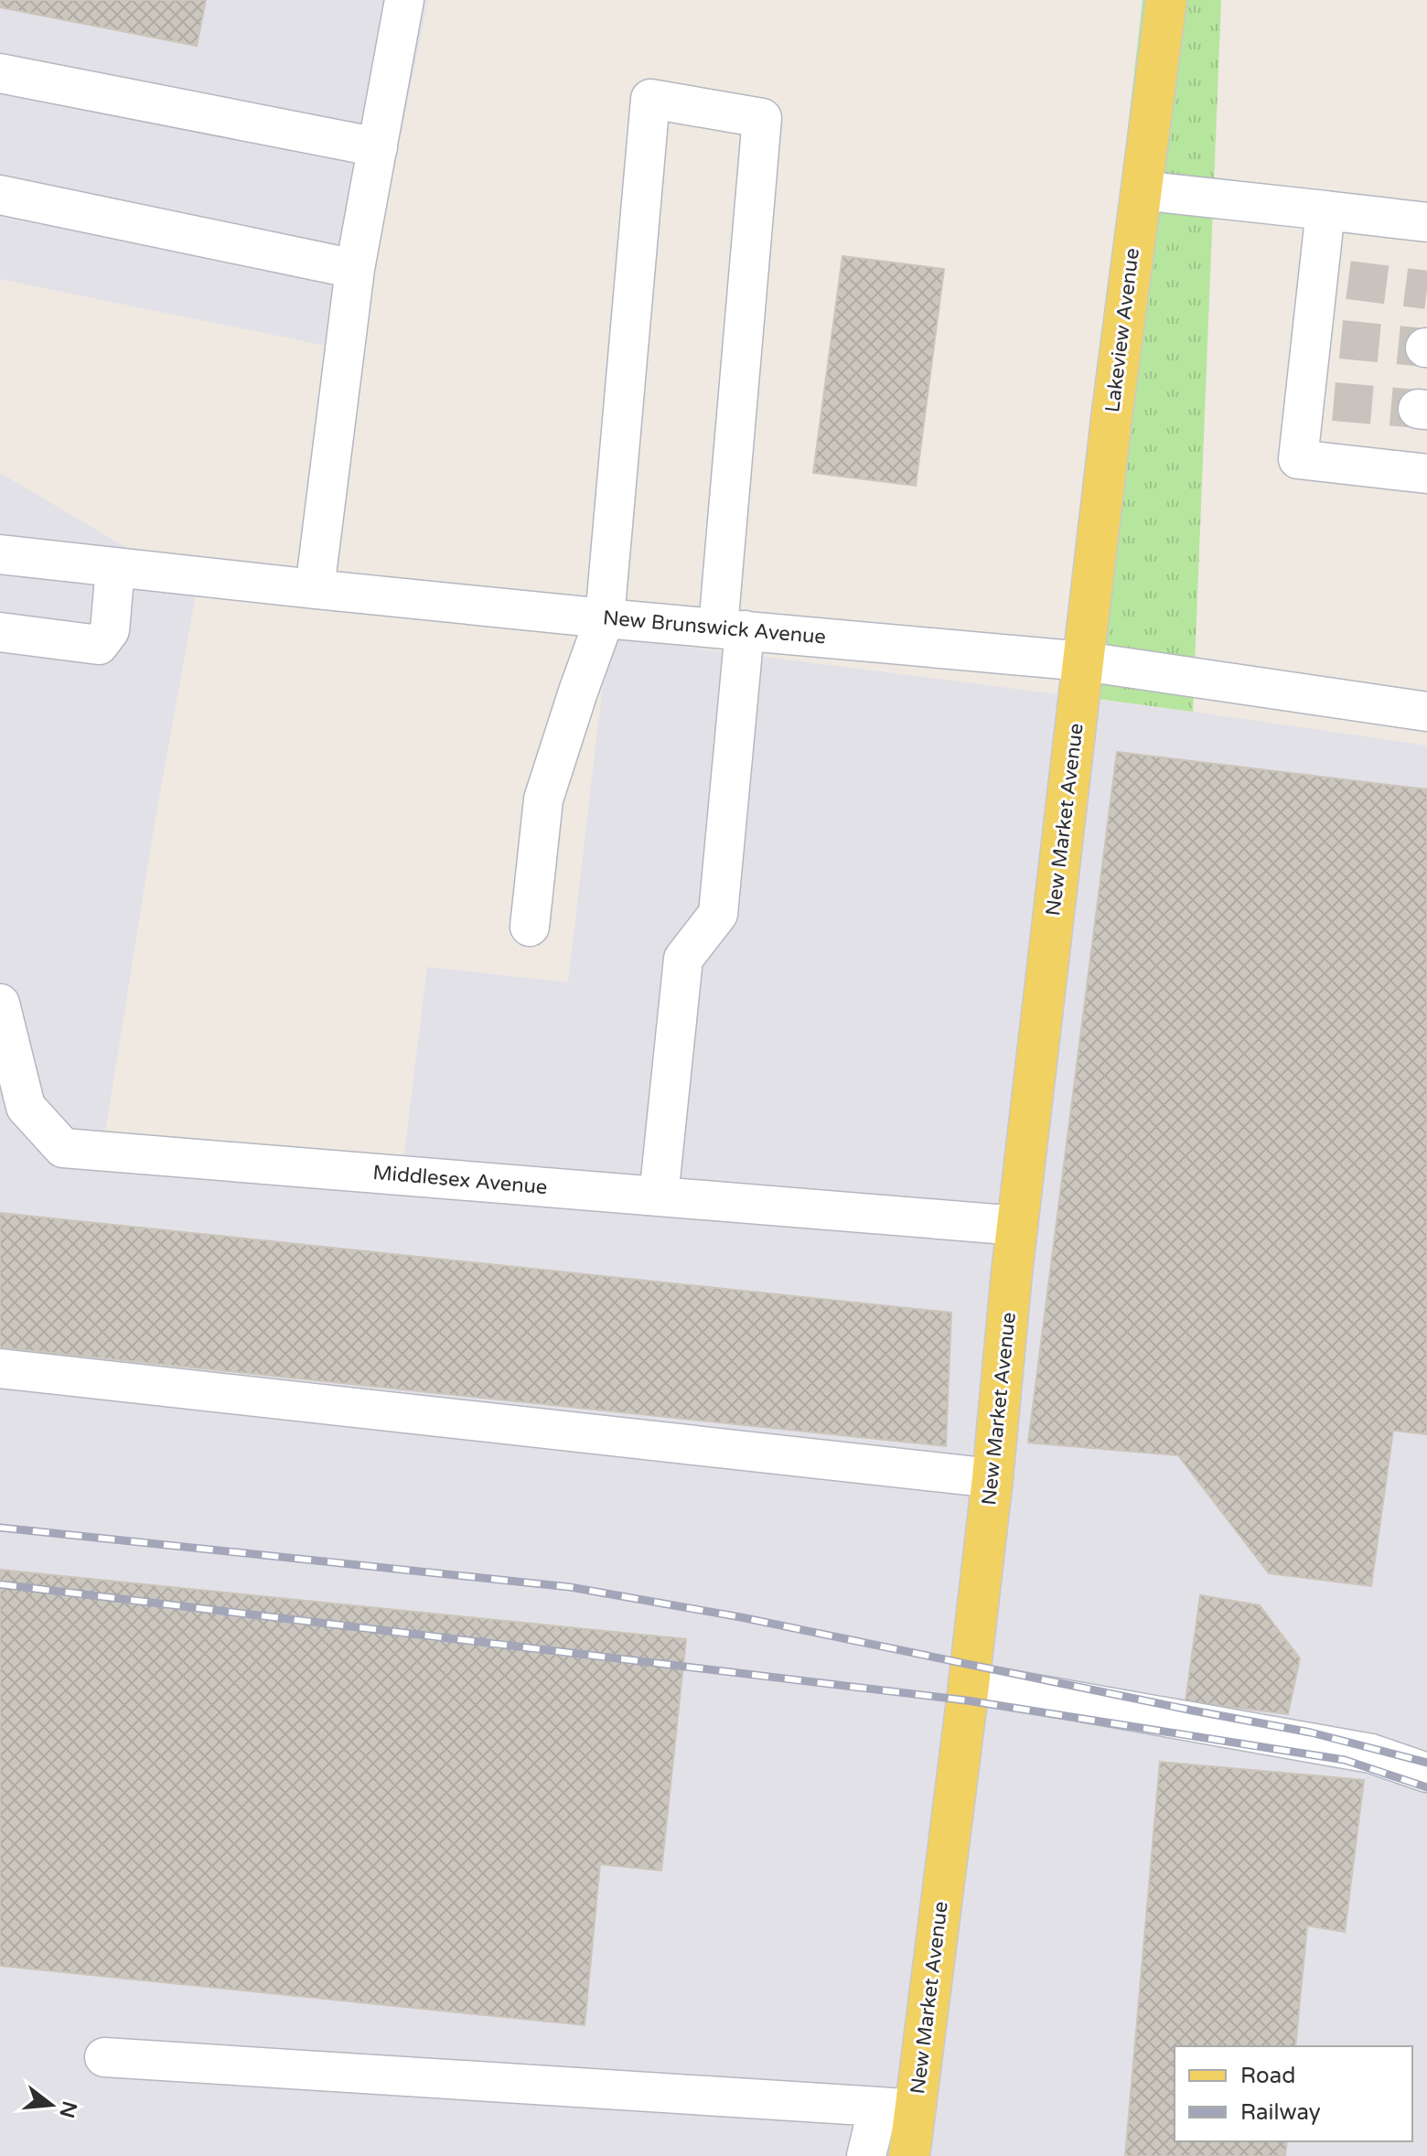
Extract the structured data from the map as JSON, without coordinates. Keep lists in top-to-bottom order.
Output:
{
  "streets": {
    "main road": ["Lakeview Avenue", "New Market Avenue"],
    "street": ["New Brunswick Avenue", "Middlesex Avenue"]
  },
  "crossings": [
    ["Lakeview Avenue", "New Brunswick Avenue"],
    ["Lakeview Avenue", "New Market Avenue"],
    ["New Brunswick Avenue", "New Market Avenue"],
    ["New Market Avenue", "Middlesex Avenue"]
  ],
  "legend": ["Road", "Railway"],
  "north": "right"
}
